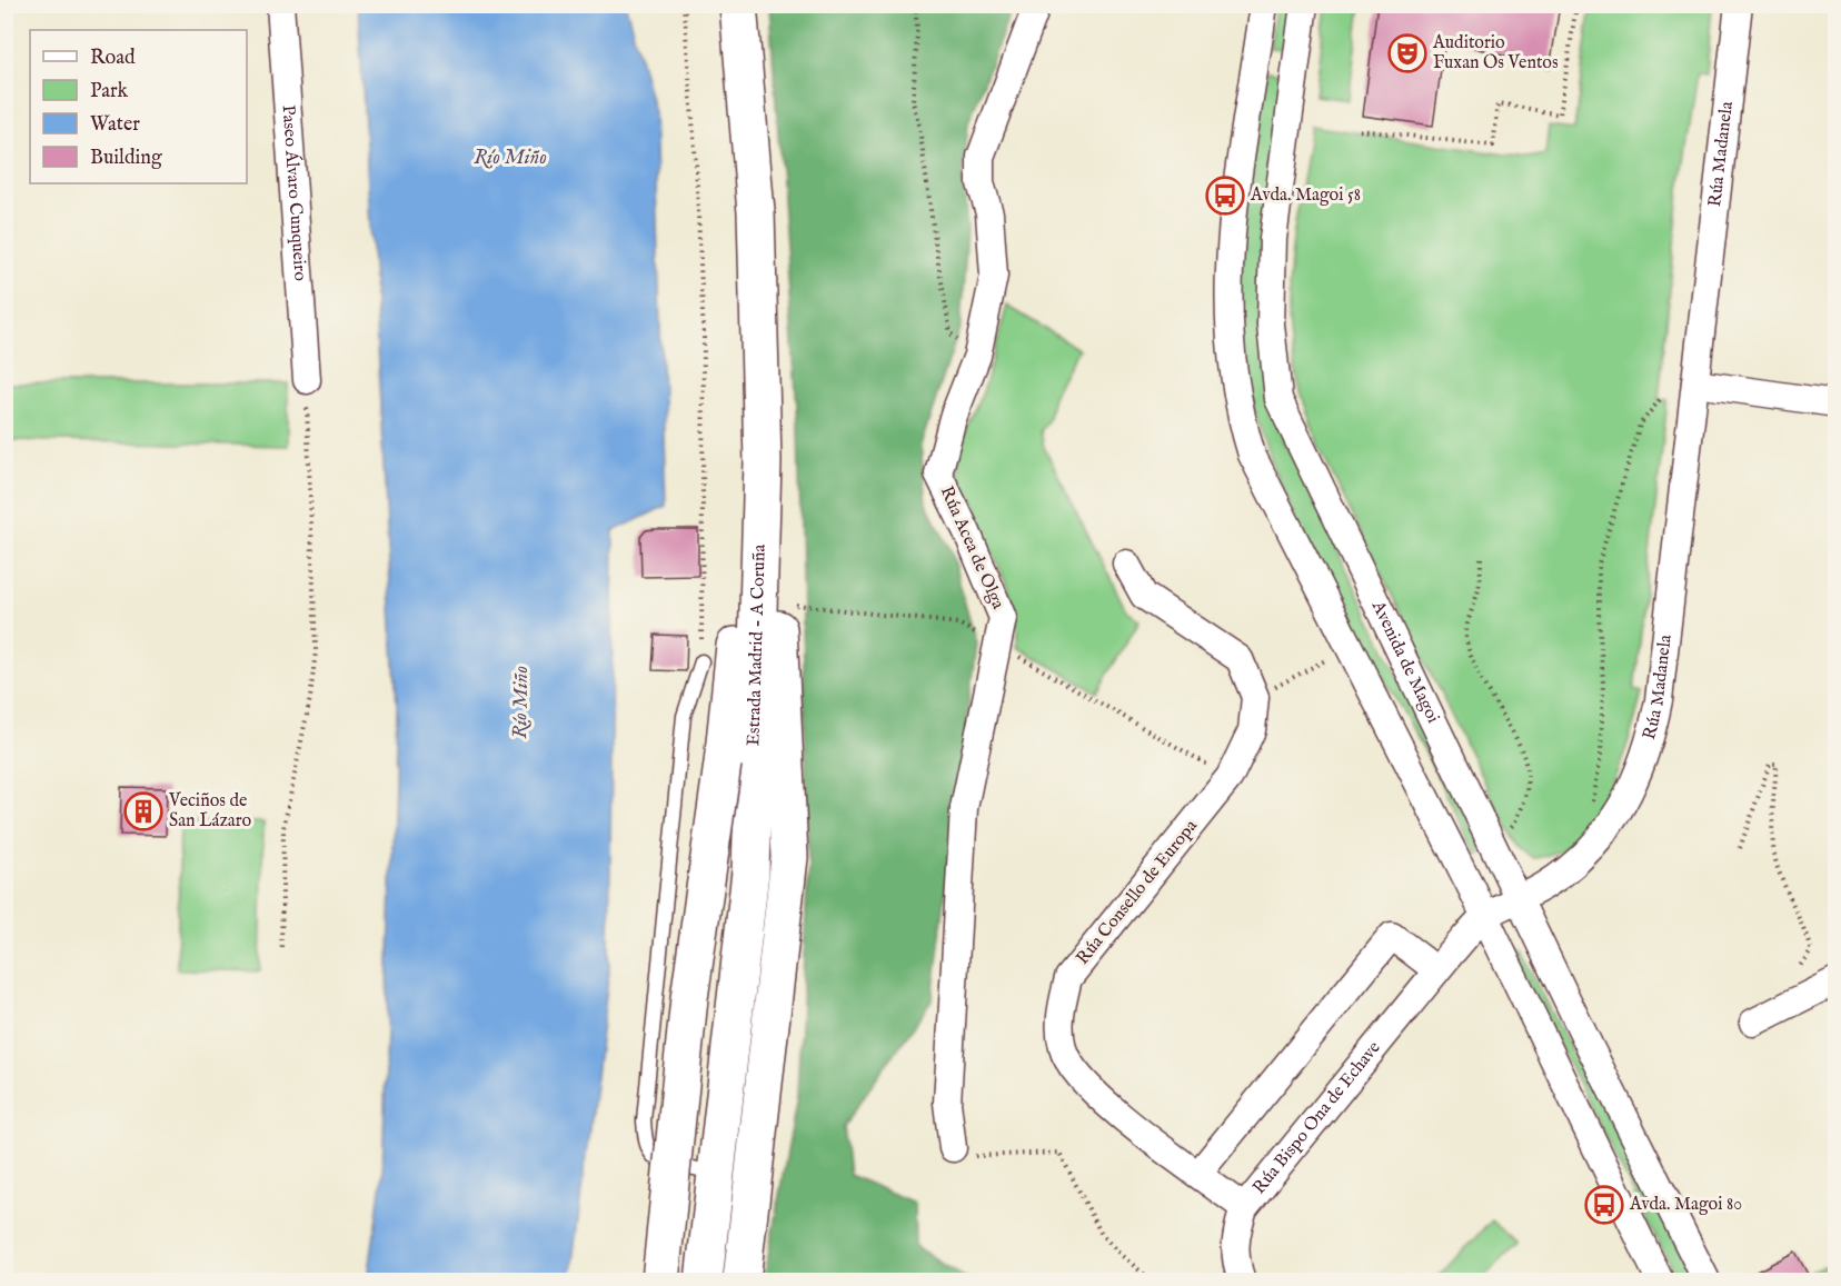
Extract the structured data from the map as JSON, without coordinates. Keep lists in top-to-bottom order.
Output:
{
  "streets": {
    "highway": ["Estrada Madrid - A Coruña"],
    "street": [
      "Rúa Madanela",
      "Paseo Álvaro Cunqueiro",
      "Rúa Acea de Olga",
      "Avenida de Magoi",
      "Rúa Consello de Europa",
      "Rúa Bispo Ona de Echave"
    ]
  },
  "crossings": [
    ["Rúa Madanela", "Avenida de Magoi"],
    ["Rúa Madanela", "Rúa Bispo Ona de Echave"],
    ["Rúa Consello de Europa", "Rúa Bispo Ona de Echave"]
  ],
  "water": ["Río Miño"],
  "places": {
    "theatre": ["Auditorio Fuxan Os Ventos"],
    "bus stop": ["Avda. Magoi 58", "Avda. Magoi 80"],
    "building": ["Veciños de San Lázaro"]
  },
  "legend": [
    "Road",
    "Park",
    "Water",
    "Building"
  ]
}
